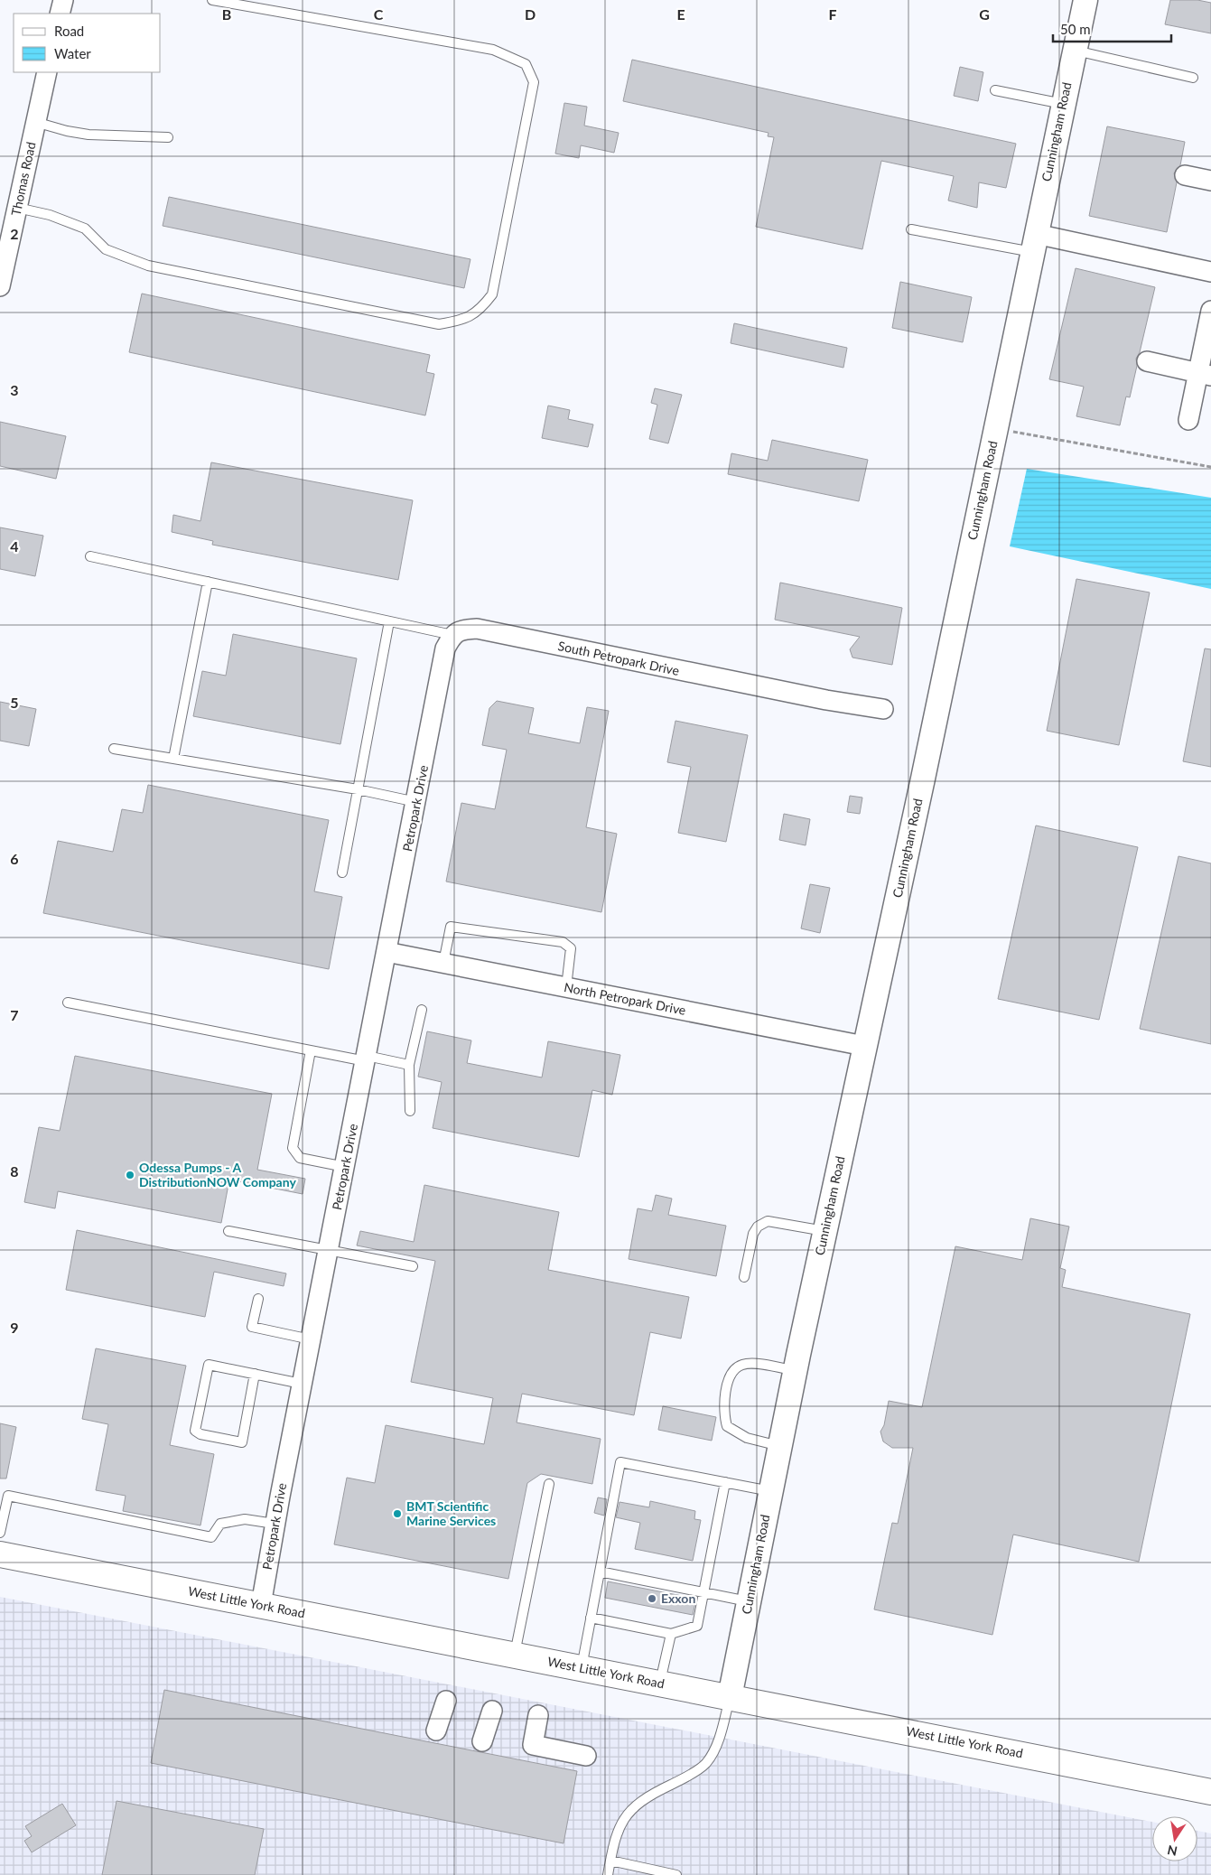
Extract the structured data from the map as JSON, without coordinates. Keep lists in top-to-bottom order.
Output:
{
  "streets": {
    "main road": ["West Little York Road"],
    "street": [
      "Cunningham Road",
      "Thomas Road",
      "South Petropark Drive",
      "Petropark Drive",
      "North Petropark Drive"
    ]
  },
  "crossings": [
    ["Cunningham Road", "North Petropark Drive"],
    ["Cunningham Road", "West Little York Road"],
    ["South Petropark Drive", "Petropark Drive"],
    ["Petropark Drive", "North Petropark Drive"],
    ["Petropark Drive", "West Little York Road"]
  ],
  "places": ["Odessa Pumps - A DistributionNOW Company", "BMT Scientific Marine Services", "Exxon"],
  "legend": ["Road", "Water"],
  "scale_bar": "50 m",
  "north": "bottom",
  "grid": {
    "columns": [
      "B",
      "C",
      "D",
      "E",
      "F",
      "G"
    ],
    "rows": [
      "2",
      "3",
      "4",
      "5",
      "6",
      "7",
      "8",
      "9"
    ]
  }
}
